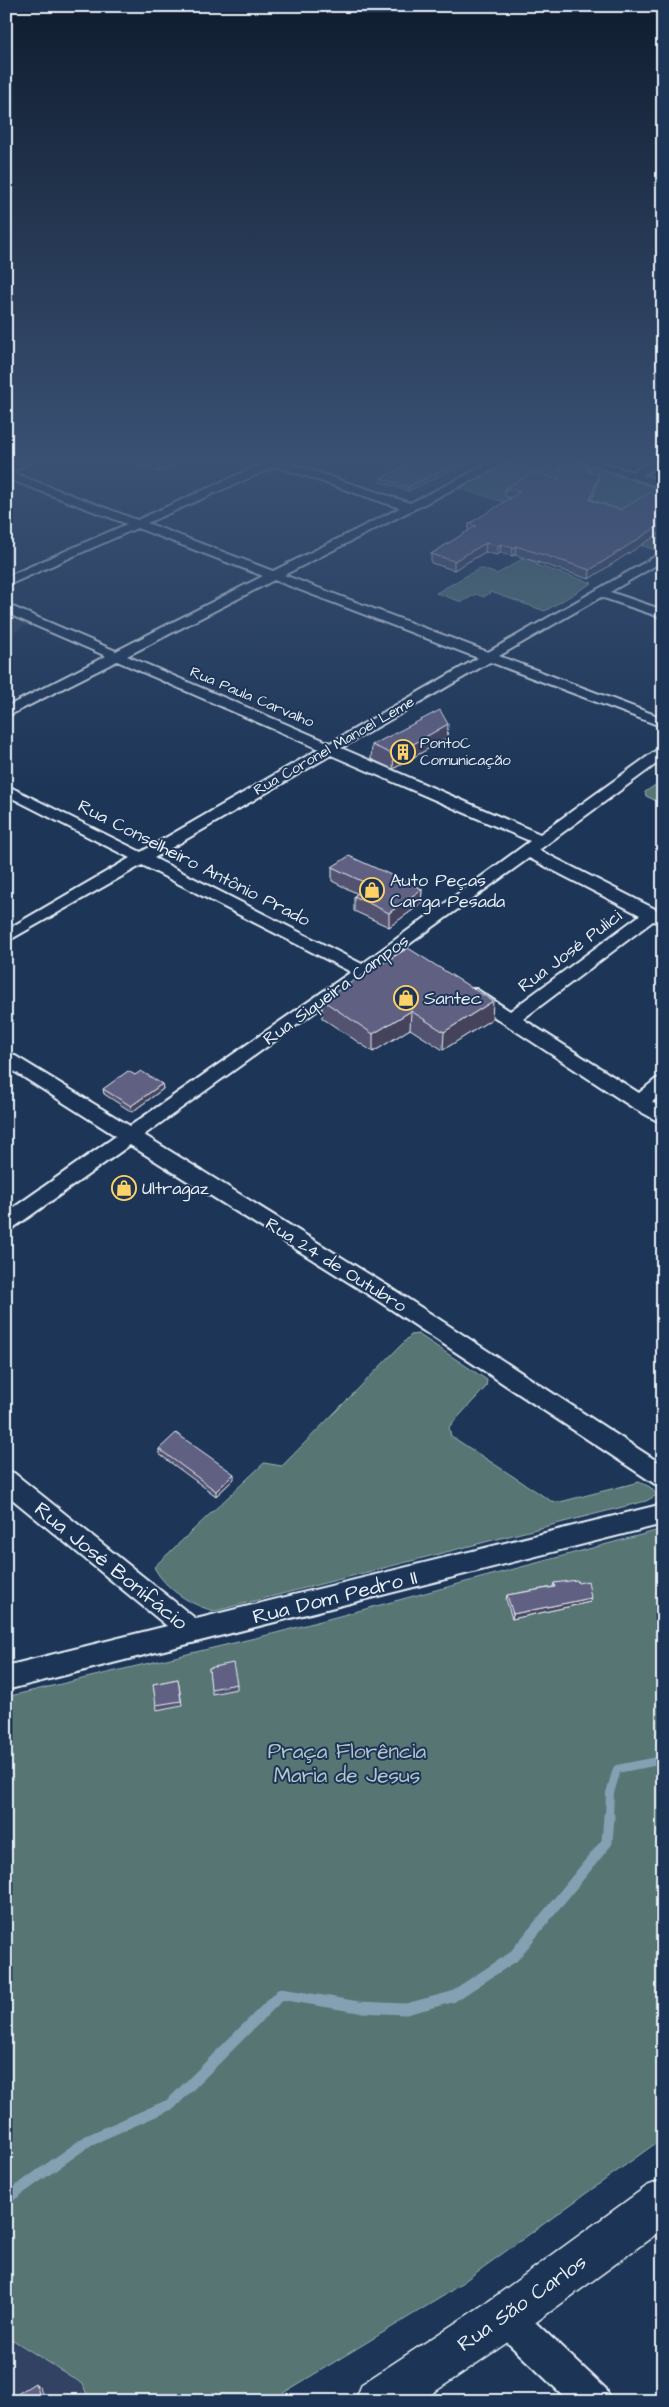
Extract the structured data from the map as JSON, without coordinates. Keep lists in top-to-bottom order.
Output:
{
  "streets": {
    "main road": ["Rua São Carlos"],
    "street": [
      "Rua Paula Carvalho",
      "Rua Coronel Manoel Leme",
      "Rua Conselheiro Antônio Prado",
      "Rua José Pulici",
      "Rua Siqueira Campos",
      "Rua 24 de Outubro",
      "Rua José Bonifácio",
      "Rua Dom Pedro II"
    ]
  },
  "crossings": [
    ["Rua Paula Carvalho", "Rua Coronel Manoel Leme"],
    ["Rua Paula Carvalho", "Rua José Pulici"],
    ["Rua Paula Carvalho", "Rua Siqueira Campos"],
    ["Rua Coronel Manoel Leme", "Rua Conselheiro Antônio Prado"],
    ["Rua Conselheiro Antônio Prado", "Rua Siqueira Campos"],
    ["Rua Siqueira Campos", "Rua 24 de Outubro"],
    ["Rua José Bonifácio", "Rua Dom Pedro II"]
  ],
  "parks": ["Praça Florência Maria de Jesus"],
  "places": {
    "building": ["PontoC Comunicação"],
    "shop": ["Auto Peças Carga Pesada", "Santec", "Ultragaz"]
  }
}
